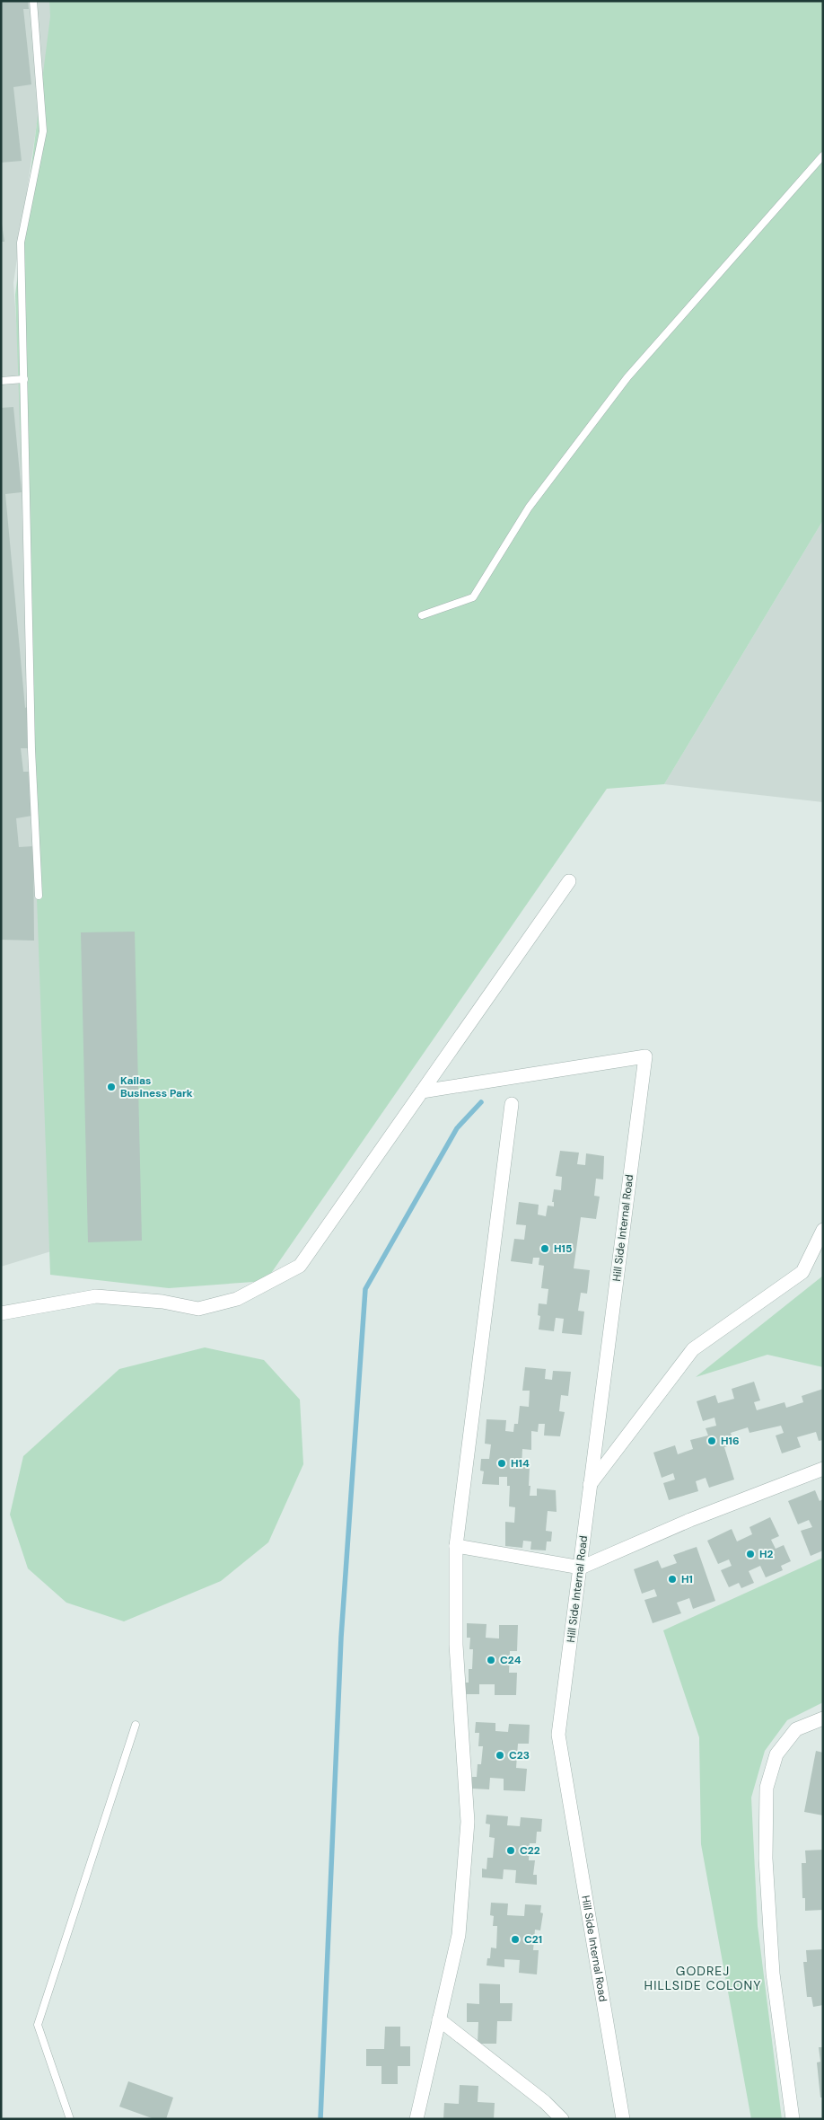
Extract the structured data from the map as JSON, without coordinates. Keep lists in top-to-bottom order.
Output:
{
  "streets": {
    "street": ["Hill Side Internal Road"]
  },
  "districts": ["GODREJ HILLSIDE COLONY"],
  "places": [
    "Kailas Business Park",
    "H15",
    "H16",
    "H14",
    "H2",
    "H1",
    "C24",
    "C23",
    "C22",
    "C21"
  ]
}
